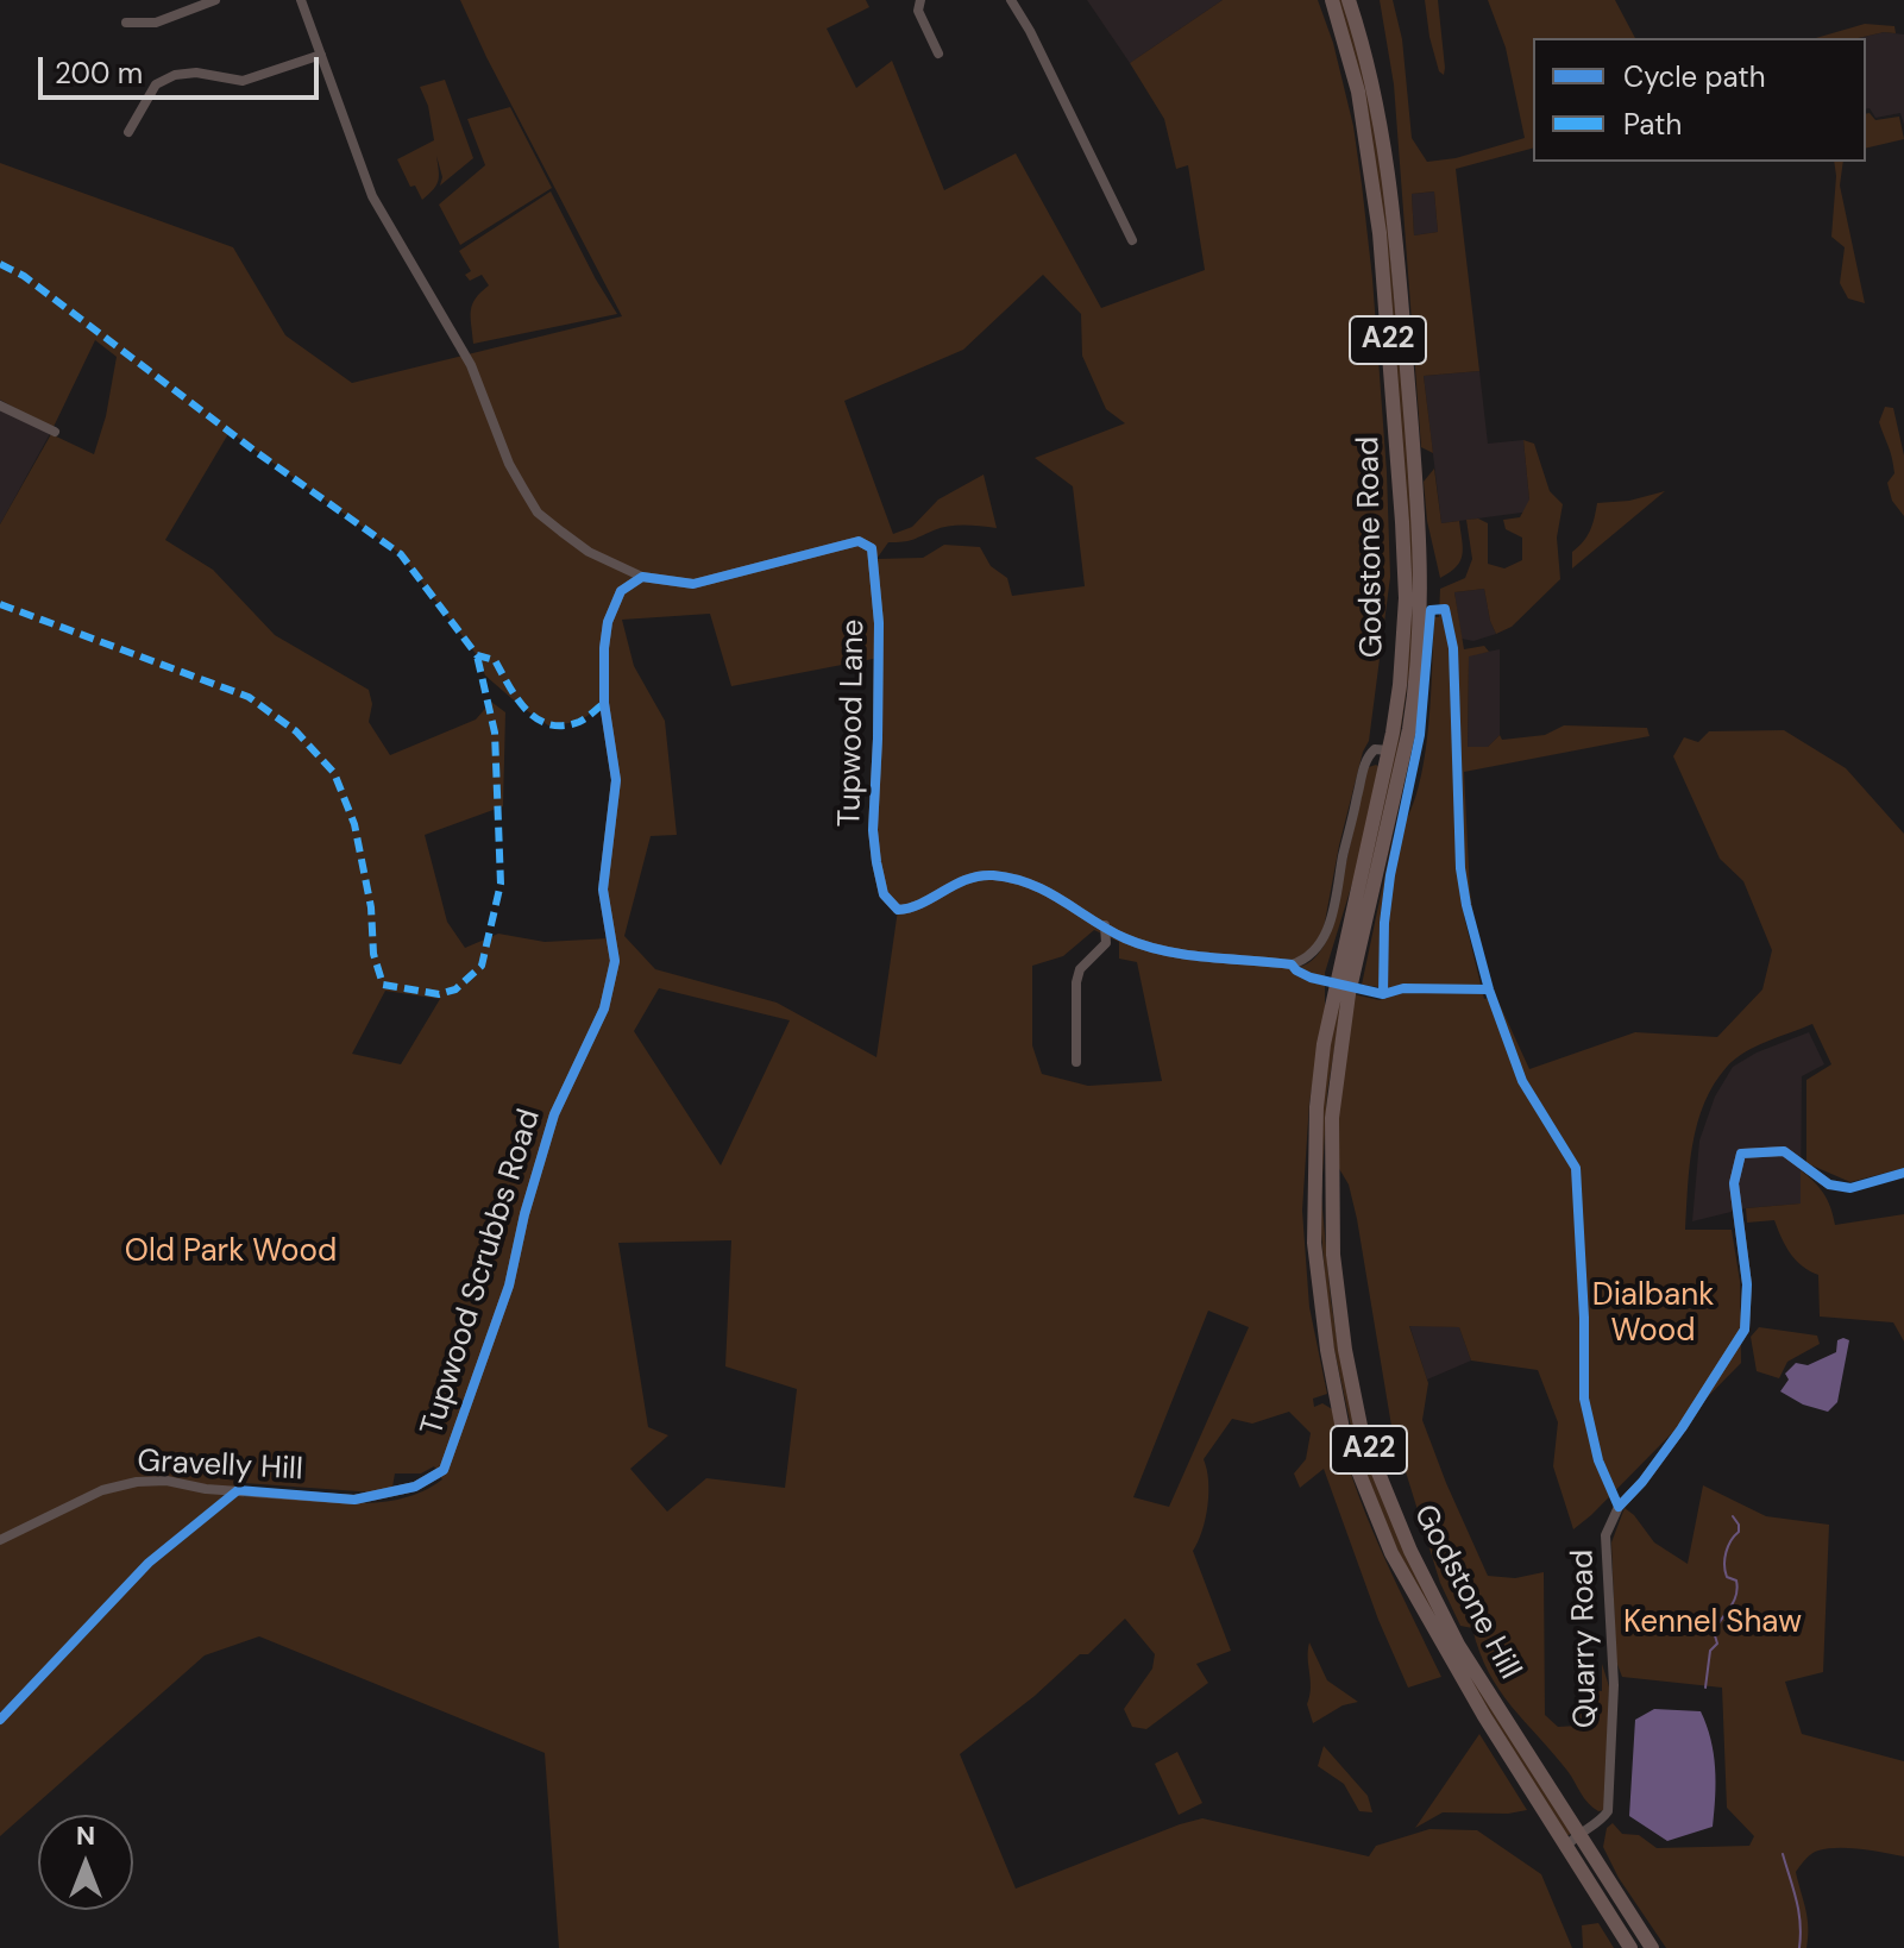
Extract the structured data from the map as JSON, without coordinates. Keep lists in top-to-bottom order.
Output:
{
  "streets": {
    "highway": ["A22", "Godstone Road", "Godstone Hill"],
    "street": [
      "Tupwood Lane",
      "Tupwood Scrubbs Road",
      "Gravelly Hill",
      "Quarry Road"
    ]
  },
  "crossings": [
    ["Godstone Road", "Tupwood Lane"],
    ["Godstone Road", "Godstone Hill"],
    ["Tupwood Scrubbs Road", "Gravelly Hill"],
    ["Godstone Hill", "Quarry Road"]
  ],
  "parks": ["Old Park Wood", "Dialbank Wood", "Kennel Shaw"],
  "legend": ["Cycle path", "Path"],
  "scale_bar": "200 m",
  "north": "top"
}
